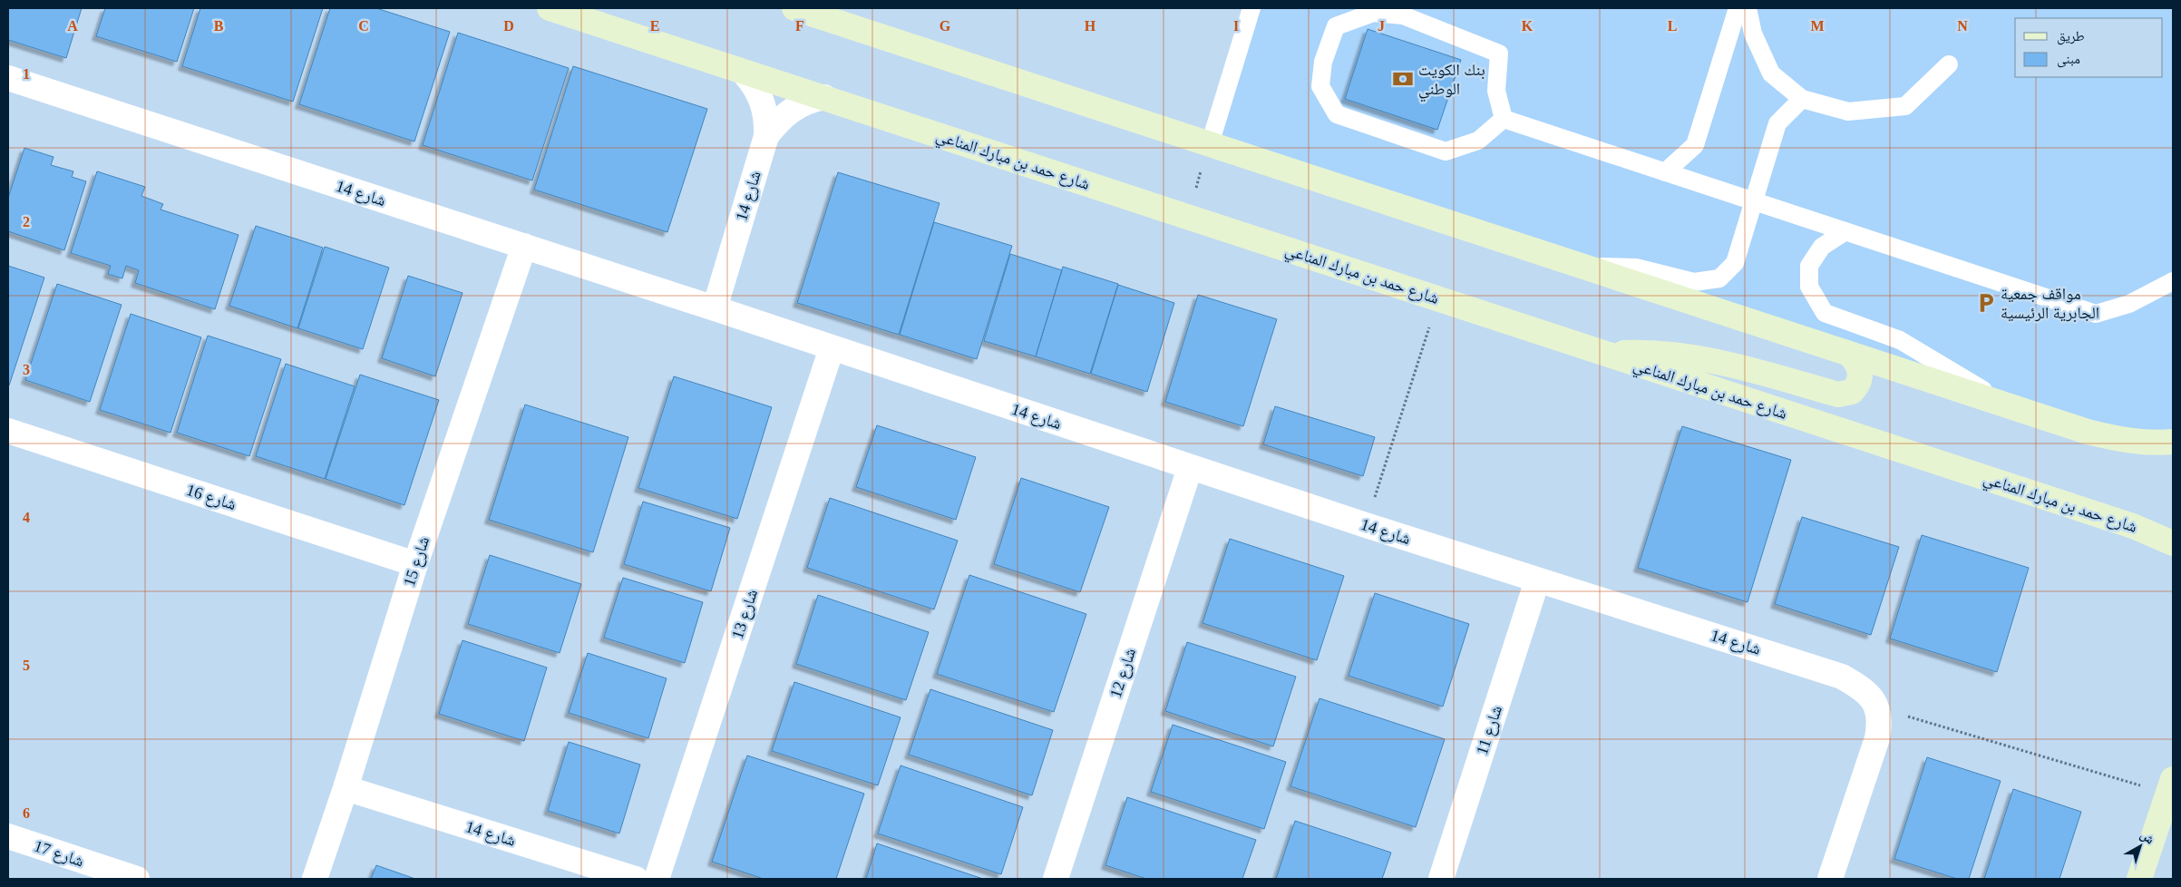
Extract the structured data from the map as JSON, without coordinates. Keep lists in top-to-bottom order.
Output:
{
  "streets": {
    "street": [
      "شارع حمد بن مبارك المناعي",
      "شارع 14",
      "شارع 16",
      "شارع 15",
      "شارع 13",
      "شارع 12",
      "شارع 11",
      "شارع 17"
    ]
  },
  "crossings": [
    ["شارع حمد بن مبارك المناعي", "شارع 14"],
    ["شارع 14", "شارع 15"],
    ["شارع 14", "شارع 13"],
    ["شارع 14", "شارع 12"],
    ["شارع 14", "شارع 11"],
    ["شارع 16", "شارع 15"]
  ],
  "places": {
    "bank": ["بنك الكويت الوطني"],
    "parking": ["مواقف جمعية الجابرية الرئيسية"]
  },
  "legend": ["طريق", "مبنى"],
  "north": "top right",
  "grid": {
    "columns": [
      "A",
      "B",
      "C",
      "D",
      "E",
      "F",
      "G",
      "H",
      "I",
      "J",
      "K",
      "L",
      "M",
      "N"
    ],
    "rows": [
      "1",
      "2",
      "3",
      "4",
      "5",
      "6"
    ]
  }
}
